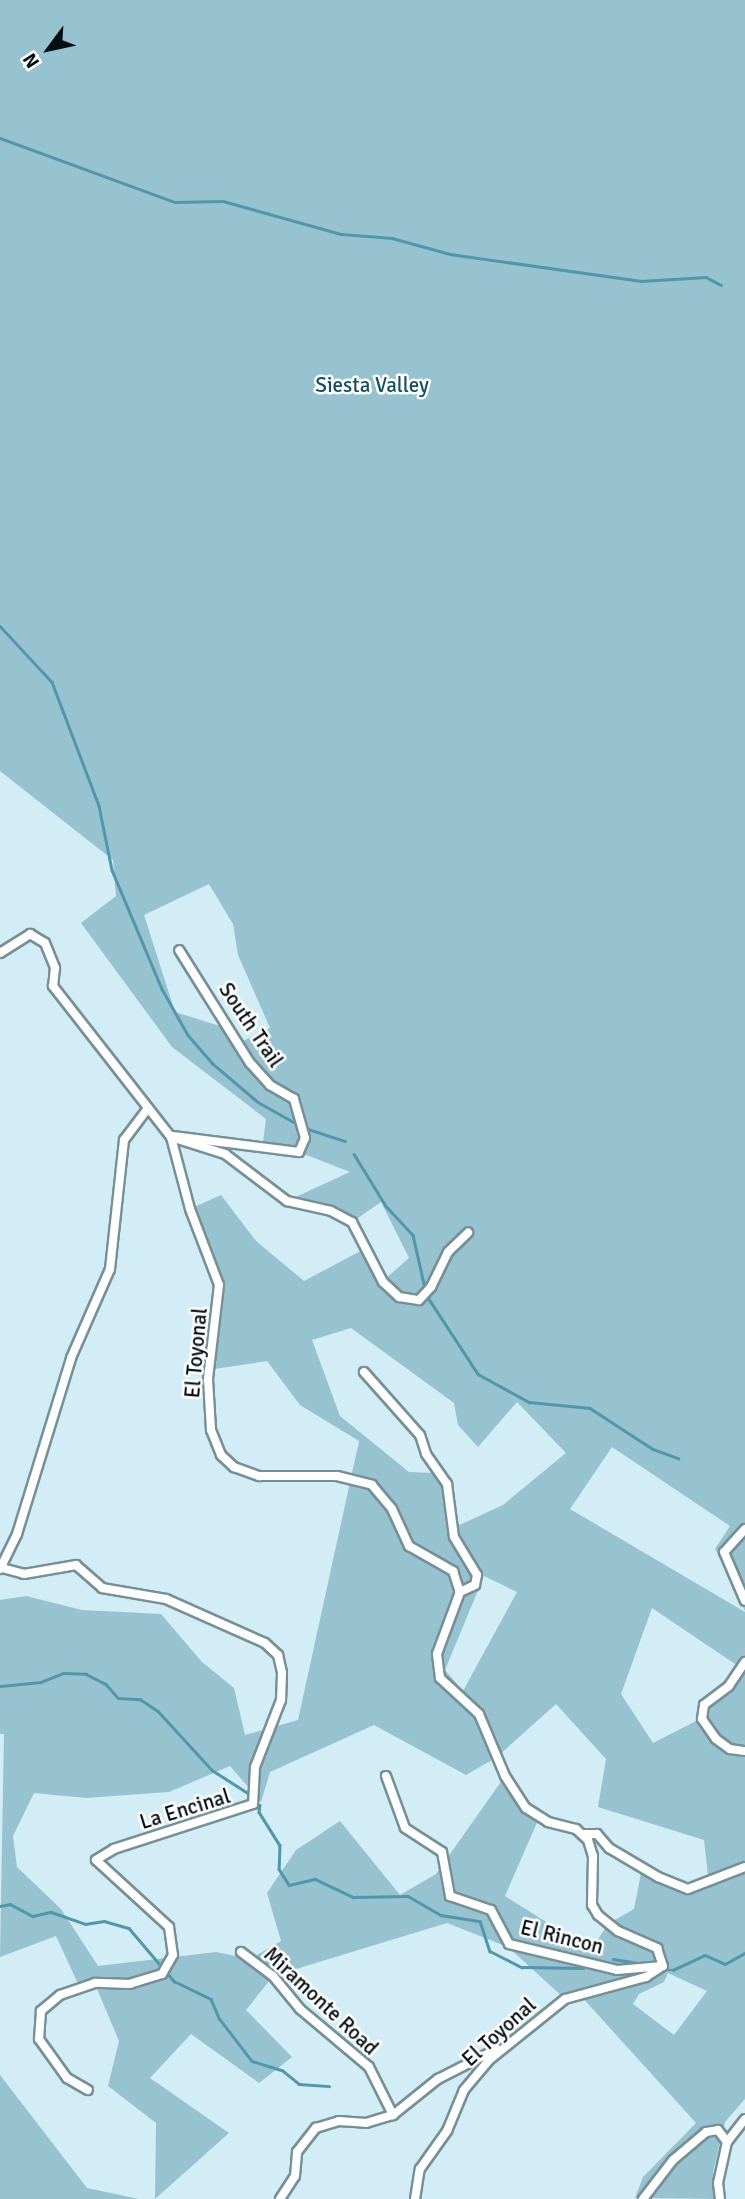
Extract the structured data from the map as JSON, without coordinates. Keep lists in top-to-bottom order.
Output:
{
  "streets": {
    "street": [
      "South Trail",
      "El Toyonal",
      "La Encinal",
      "El Rincon",
      "Miramonte Road"
    ]
  },
  "crossings": [
    ["South Trail", "El Toyonal"],
    ["El Toyonal", "El Rincon"]
  ],
  "parks": ["Siesta Valley"],
  "north": "bottom left"
}
